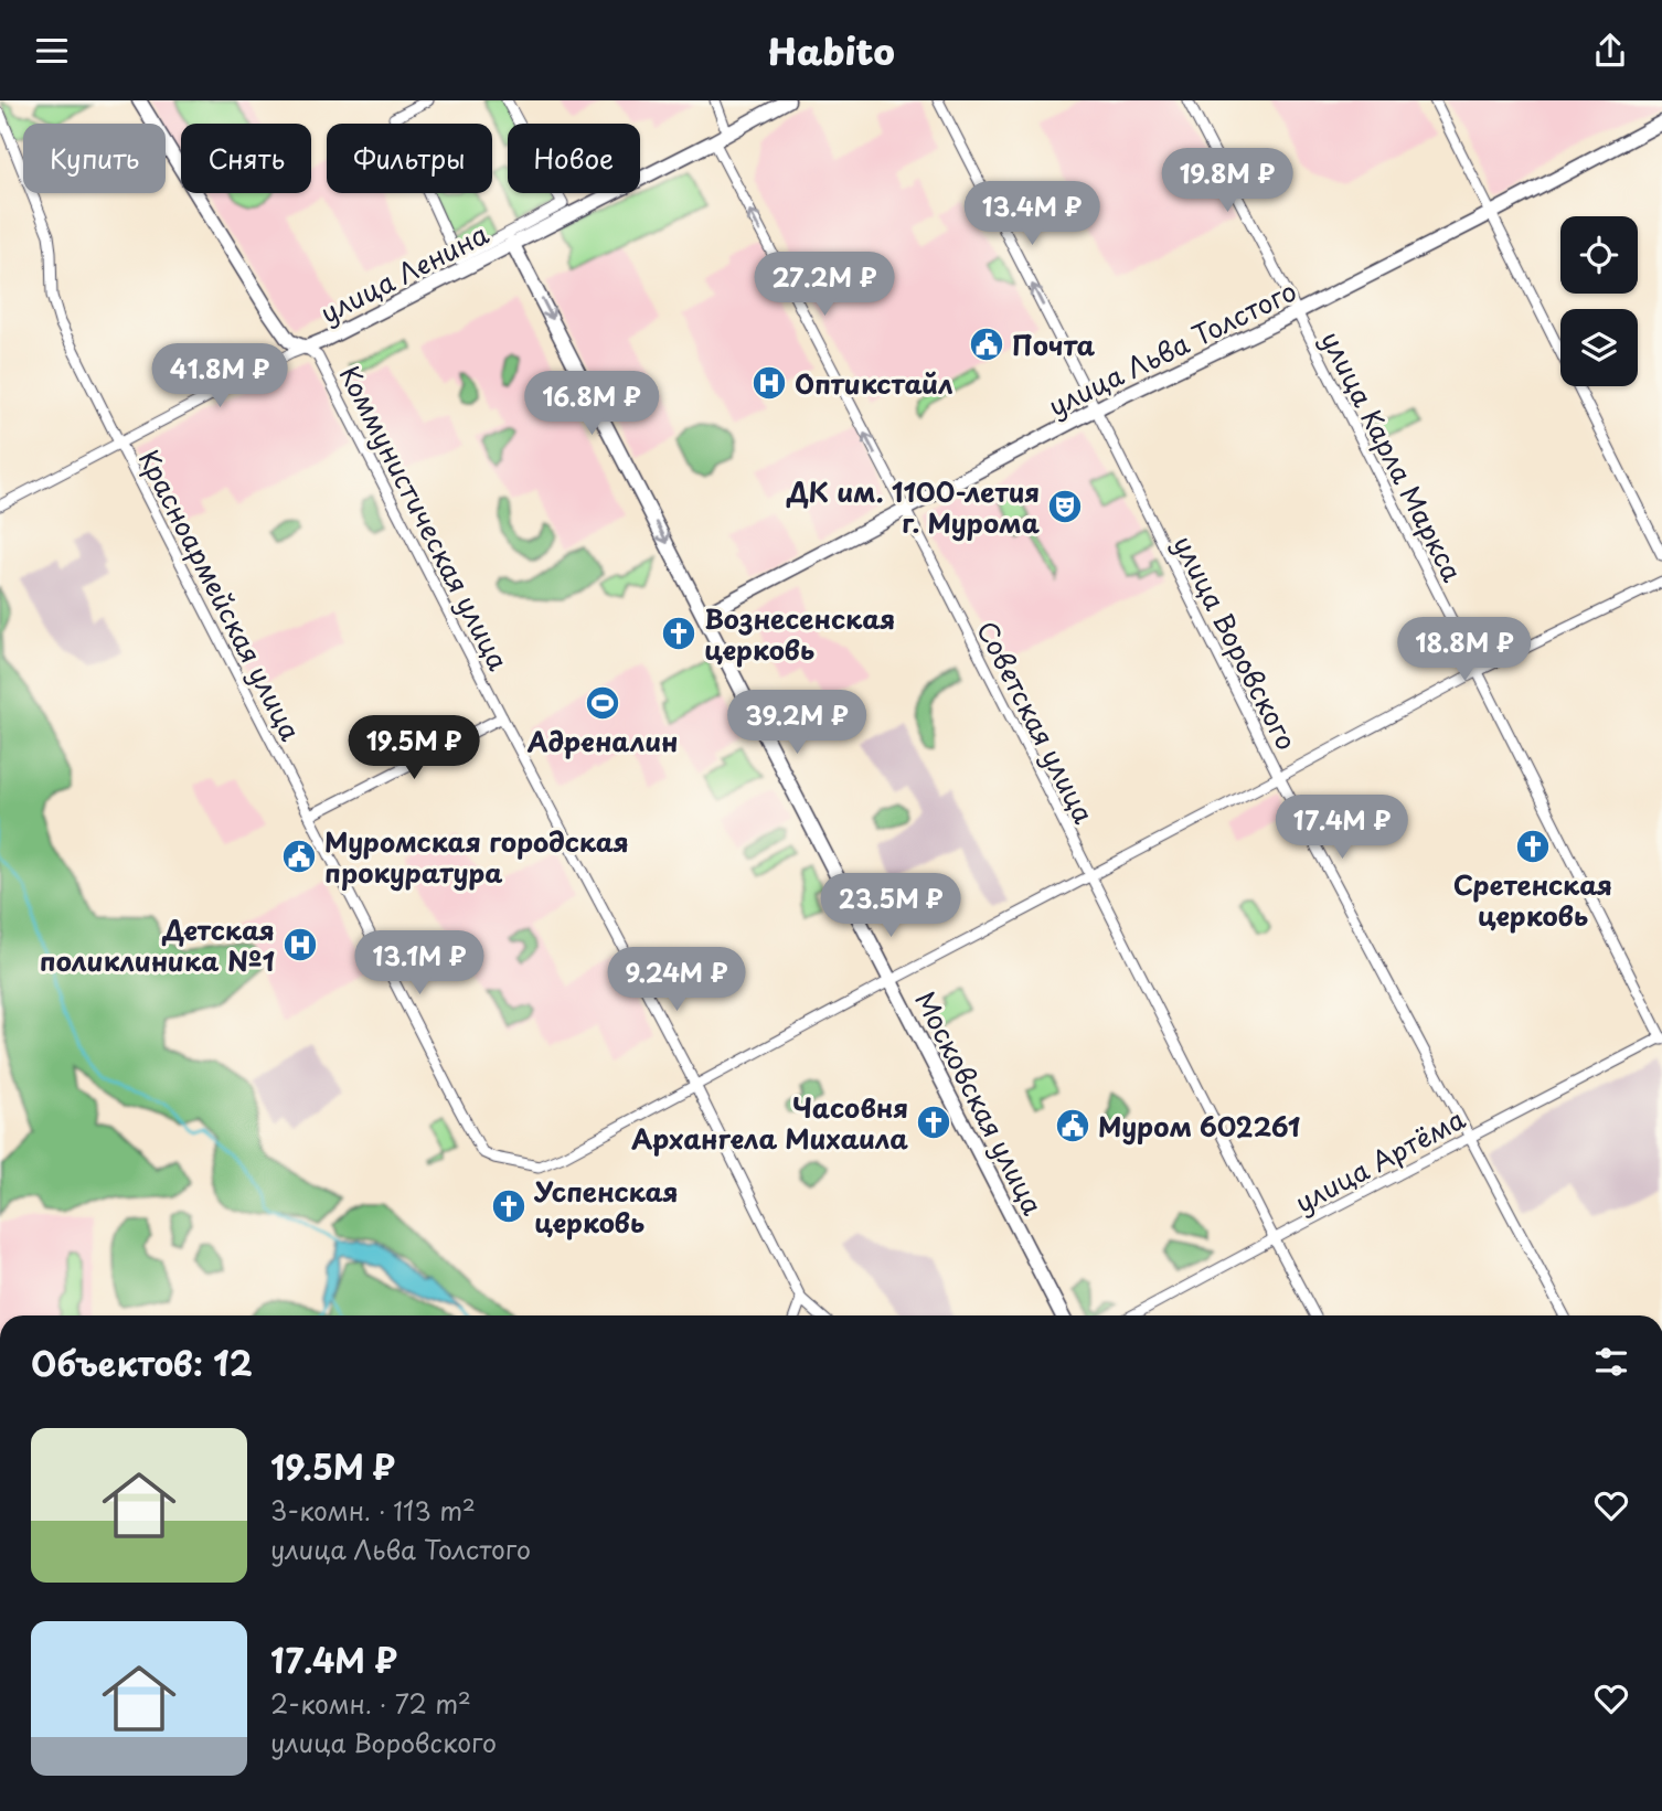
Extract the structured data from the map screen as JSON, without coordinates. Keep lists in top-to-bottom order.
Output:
{
  "streets": {
    "street": [
      "улица Ленина",
      "улица Льва Толстого",
      "улица Карла Маркса",
      "Коммунистическая улица",
      "Красноармейская улица",
      "улица Воровского",
      "Советская улица",
      "Московская улица",
      "улица Артёма"
    ]
  },
  "crossings": [
    ["улица Ленина", "Коммунистическая улица"],
    ["улица Ленина", "Красноармейская улица"],
    ["улица Ленина", "Советская улица"],
    ["улица Ленина", "Московская улица"],
    ["улица Льва Толстого", "улица Карла Маркса"],
    ["улица Льва Толстого", "улица Воровского"],
    ["улица Льва Толстого", "Советская улица"],
    ["улица Льва Толстого", "Московская улица"],
    ["улица Карла Маркса", "улица Артёма"],
    ["Коммунистическая улица", "Красноармейская улица"],
    ["улица Воровского", "улица Артёма"],
    ["Советская улица", "улица Артёма"]
  ],
  "places": {
    "public building": ["Почта", "Муромская городская прокуратура", "Муром 602261"],
    "hospital": ["Оптикстайл", "Детская поликлиника №1"],
    "theatre": ["ДК им. 1100-летия г. Мурома"],
    "church": [
      "Вознесенская церковь",
      "Сретенская церковь",
      "Часовня Архангела Михаила",
      "Успенская церковь"
    ],
    "sports": ["Адреналин"]
  },
  "page": {
    "header": "Habito",
    "chip": [
      "Купить",
      "Снять",
      "Фильтры",
      "Новое"
    ],
    "price": [
      "19.8M ₽",
      "13.4M ₽",
      "27.2M ₽",
      "41.8M ₽",
      "16.8M ₽",
      "18.8M ₽",
      "39.2M ₽",
      "19.5M ₽",
      "17.4M ₽",
      "23.5M ₽",
      "13.1M ₽",
      "9.24M ₽"
    ],
    "heading": "Объектов: 12",
    "list": [
      {
        "name": "19.5M ₽",
        "note": "3-комн. · 113 m² · улица Льва Толстого"
      },
      {
        "name": "17.4M ₽",
        "note": "2-комн. · 72 m² · улица Воровского"
      }
    ]
  }
}
